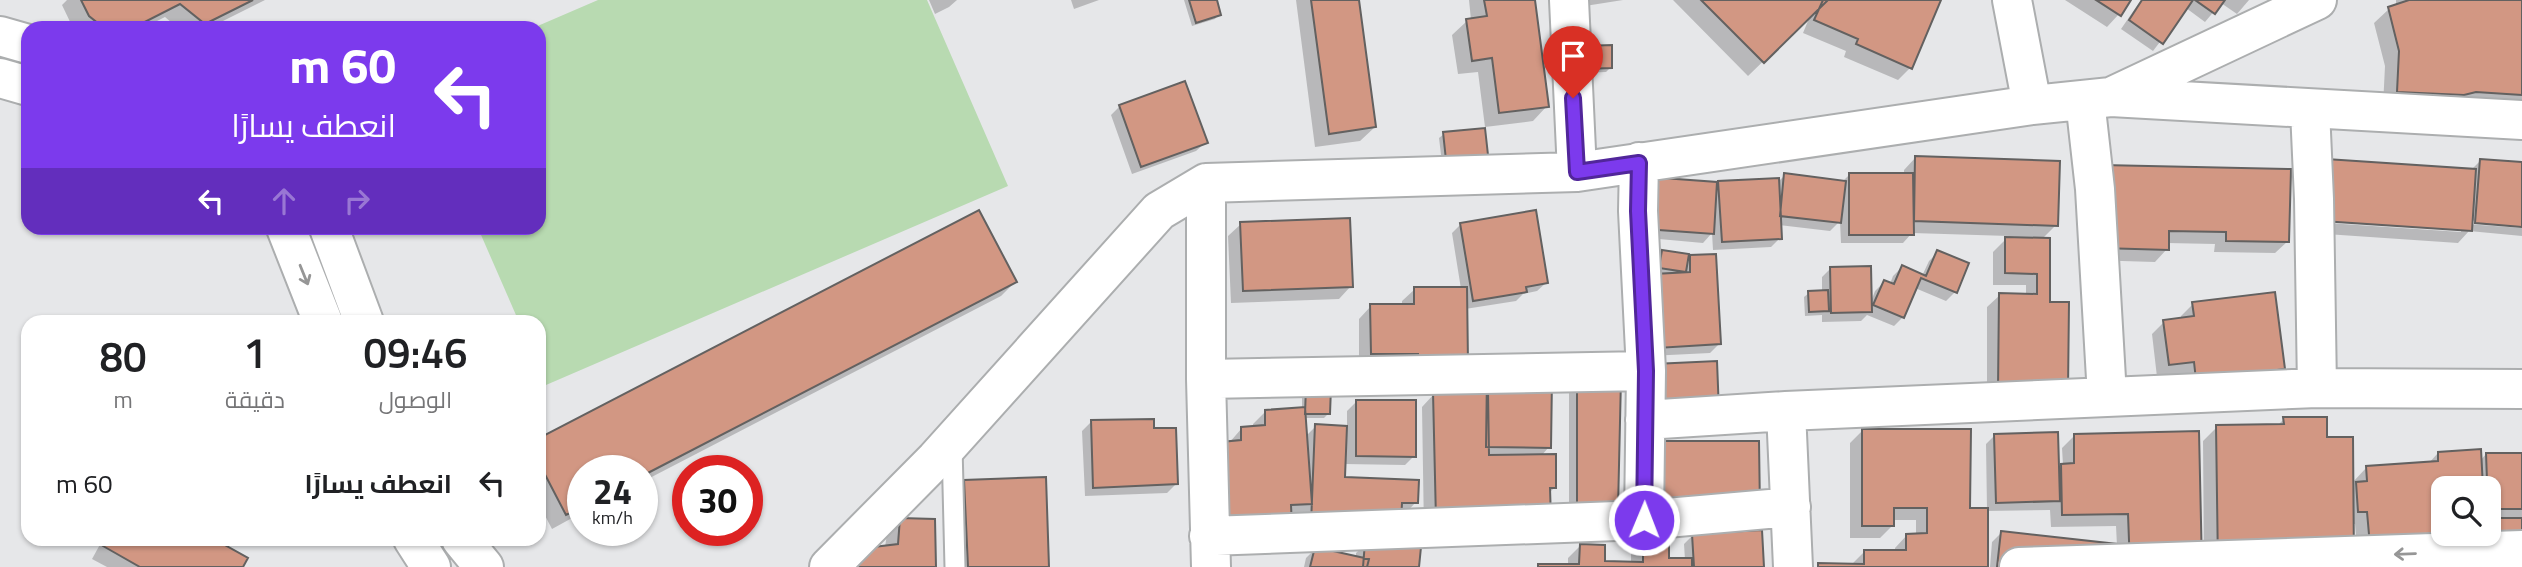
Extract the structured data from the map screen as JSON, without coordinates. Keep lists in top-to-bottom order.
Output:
{
  "page": {
    "turn": ["60 m", "انعطف يسارًا"],
    "eta": [
      "09:46",
      "الوصول",
      "1",
      "دقيقة",
      "80",
      "m"
    ],
    "list": [
      {
        "name": "انعطف يسارًا",
        "value": "60 m"
      }
    ],
    "speed": "24 km/h",
    "limit": "30"
  }
}
